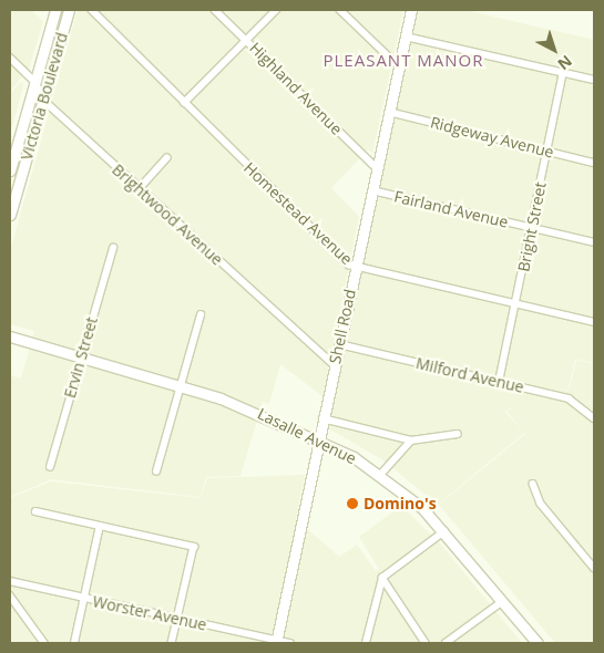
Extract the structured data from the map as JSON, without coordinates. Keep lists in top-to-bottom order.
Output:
{
  "streets": {
    "main road": ["Victoria Boulevard", "Shell Road", "Lasalle Avenue"],
    "street": [
      "Highland Avenue",
      "Ridgeway Avenue",
      "Fairland Avenue",
      "Homestead Avenue",
      "Brightwood Avenue",
      "Bright Street",
      "Ervin Street",
      "Milford Avenue",
      "Worster Avenue"
    ]
  },
  "crossings": [
    ["Highland Avenue", "Shell Road"],
    ["Victoria Boulevard", "Brightwood Avenue"],
    ["Ridgeway Avenue", "Bright Street"],
    ["Ridgeway Avenue", "Shell Road"],
    ["Fairland Avenue", "Bright Street"],
    ["Fairland Avenue", "Shell Road"],
    ["Homestead Avenue", "Bright Street"],
    ["Homestead Avenue", "Shell Road"],
    ["Brightwood Avenue", "Shell Road"],
    ["Bright Street", "Milford Avenue"],
    ["Shell Road", "Milford Avenue"],
    ["Shell Road", "Lasalle Avenue"],
    ["Shell Road", "Worster Avenue"],
    ["Ervin Street", "Lasalle Avenue"]
  ],
  "districts": ["PLEASANT MANOR"],
  "places": ["Domino's"],
  "north": "bottom right"
}
